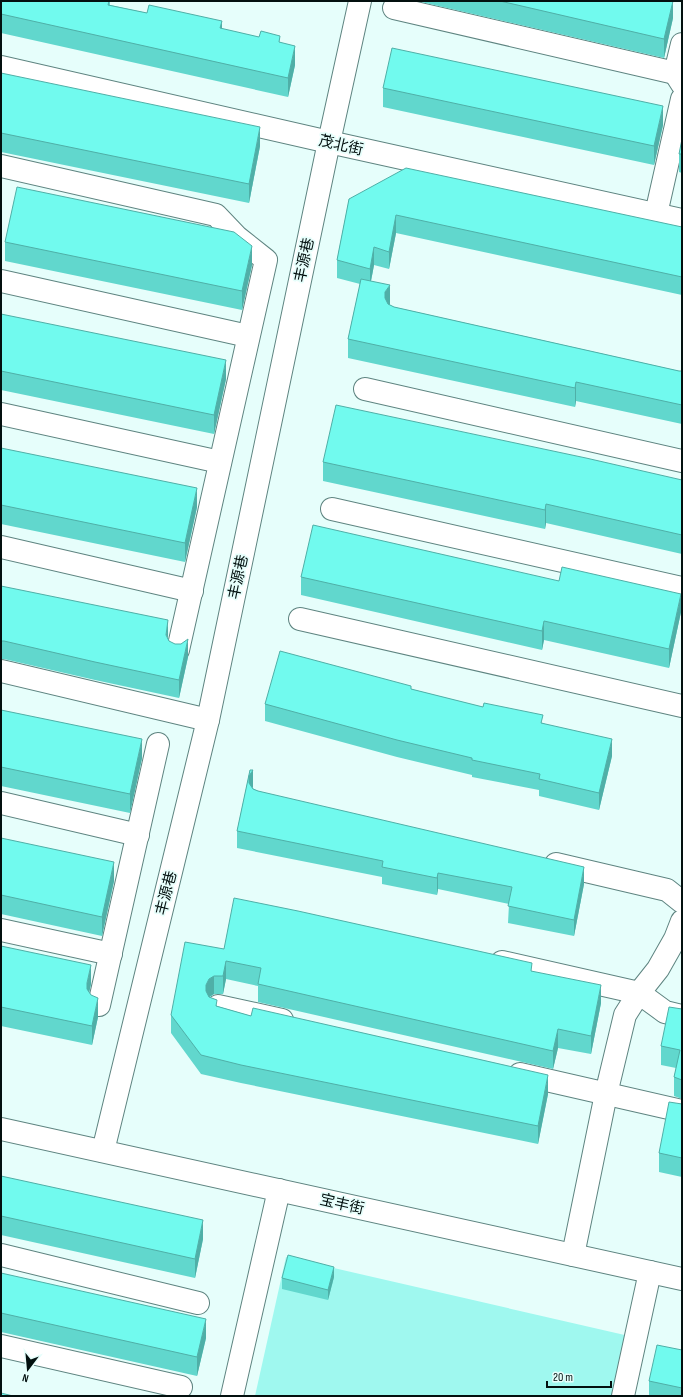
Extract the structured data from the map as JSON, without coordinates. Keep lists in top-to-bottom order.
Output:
{
  "streets": {
    "street": ["茂北街", "丰源巷", "宝丰街"]
  },
  "crossings": [
    ["茂北街", "丰源巷"],
    ["丰源巷", "宝丰街"]
  ],
  "scale_bar": "20 m",
  "north": "bottom"
}
